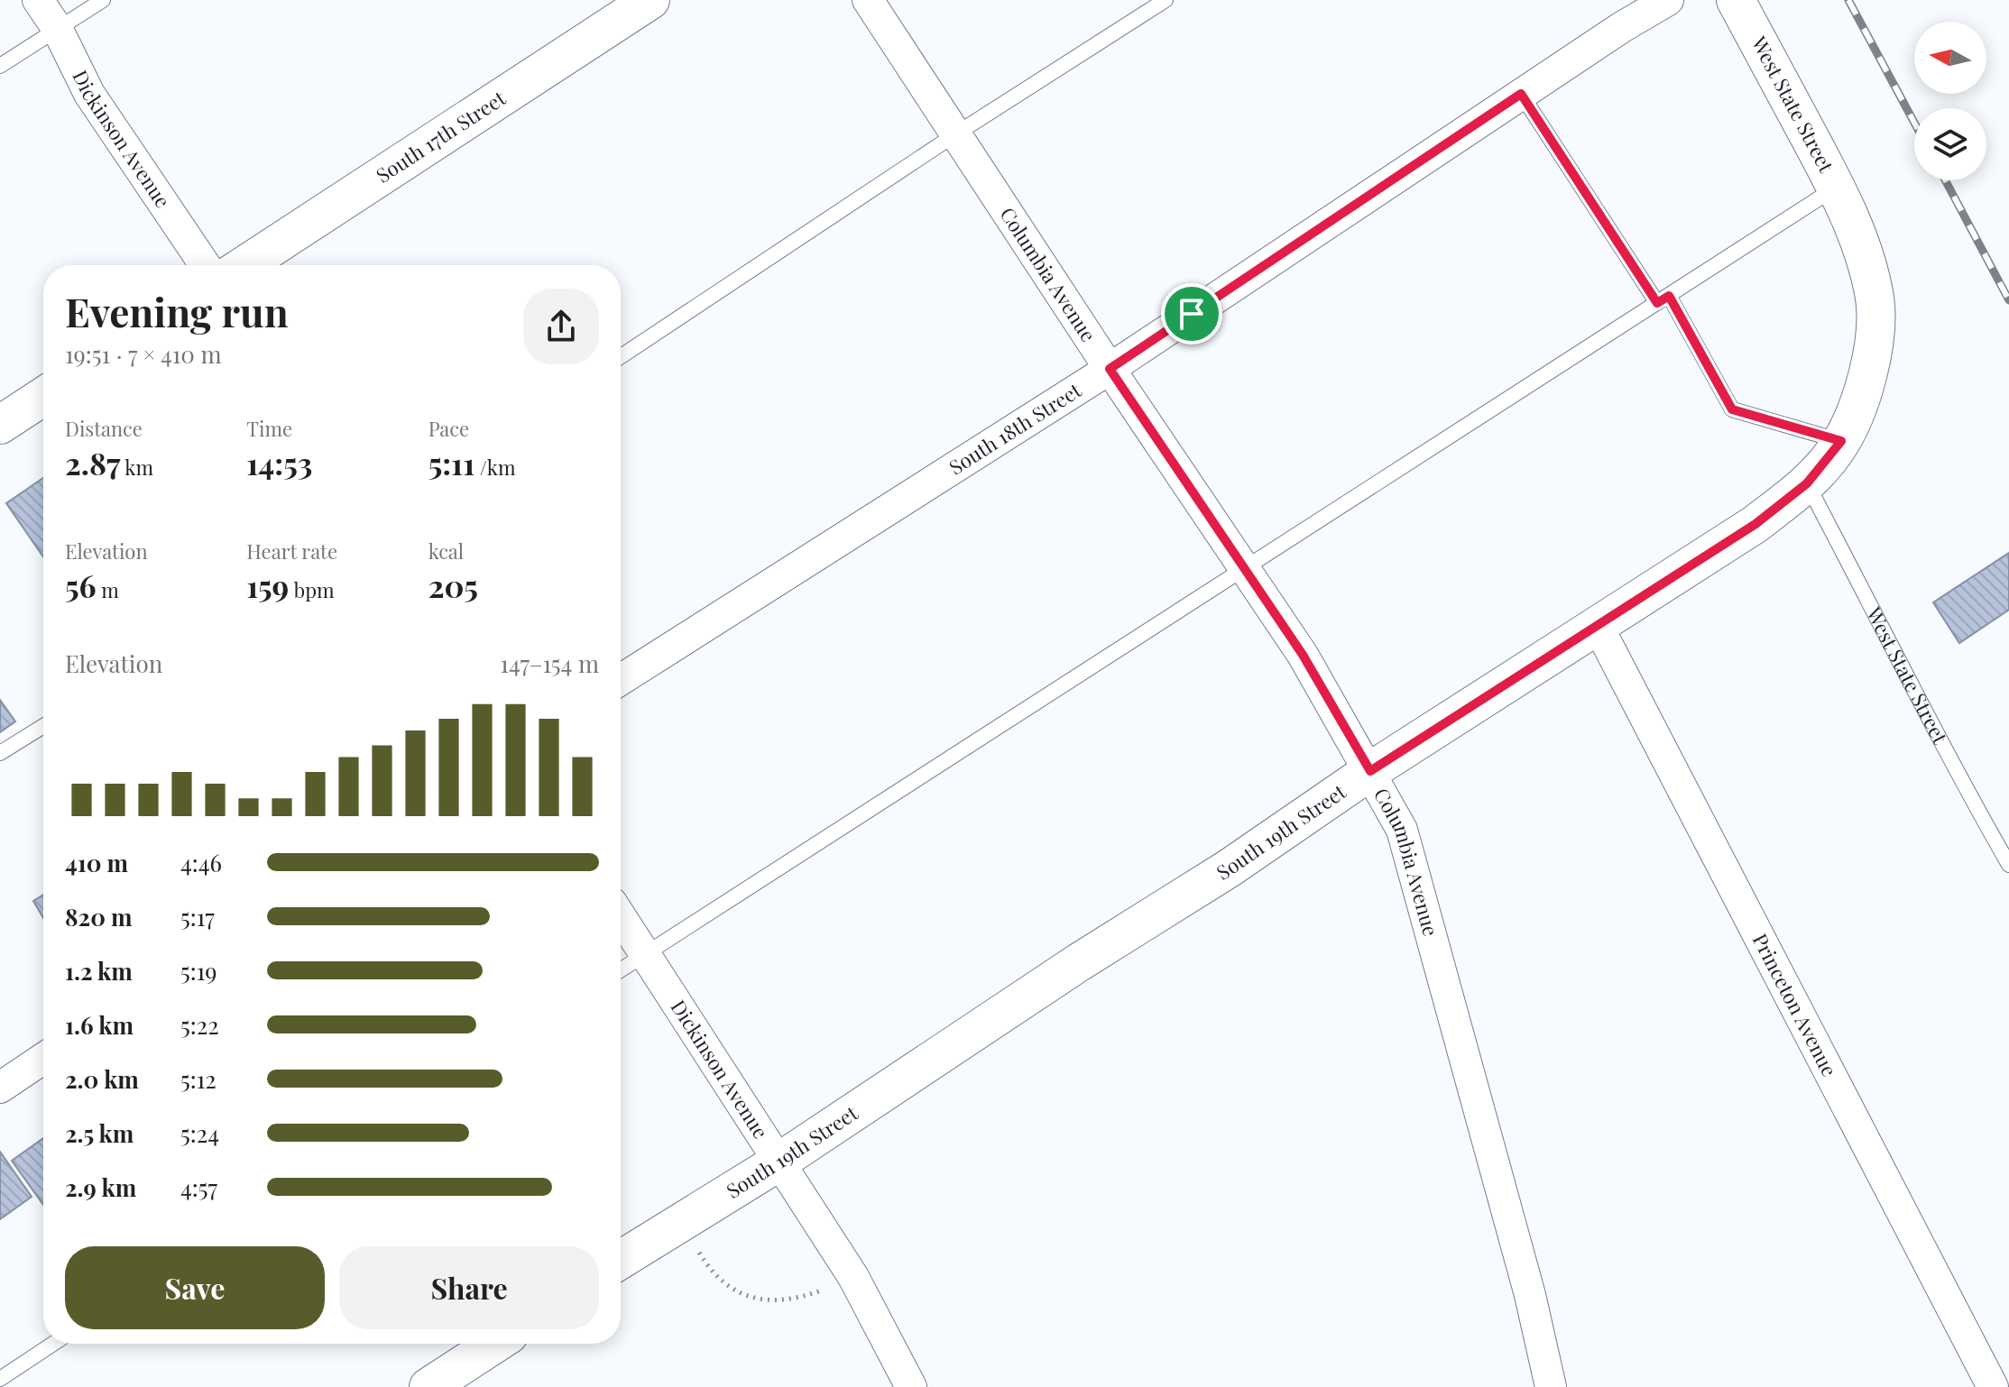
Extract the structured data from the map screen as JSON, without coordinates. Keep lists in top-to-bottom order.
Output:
{
  "streets": {
    "street": [
      "West State Street",
      "South 17th Street",
      "Dickinson Avenue",
      "Columbia Avenue",
      "South 18th Street",
      "South 19th Street",
      "Princeton Avenue"
    ]
  },
  "crossings": [
    ["West State Street", "South 19th Street"],
    ["Dickinson Avenue", "South 19th Street"],
    ["Columbia Avenue", "South 18th Street"],
    ["Columbia Avenue", "South 19th Street"],
    ["South 19th Street", "Princeton Avenue"]
  ],
  "north": "left",
  "page": {
    "heading": ["Evening run", "19:51 · 7 × 410 m"],
    "stats": [
      ["Distance", "2.87 km"],
      ["Time", "14:53"],
      ["Pace", "5:11 /km"],
      ["Elevation", "56 m"],
      ["Heart rate", "159 bpm"],
      ["kcal", "205"]
    ],
    "chart": ["Elevation", "147–154 m"],
    "list": [
      {
        "name": "410 m",
        "note": "4:46"
      },
      {
        "name": "820 m",
        "note": "5:17"
      },
      {
        "name": "1.2 km",
        "note": "5:19"
      },
      {
        "name": "1.6 km",
        "note": "5:22"
      },
      {
        "name": "2.0 km",
        "note": "5:12"
      },
      {
        "name": "2.5 km",
        "note": "5:24"
      },
      {
        "name": "2.9 km",
        "note": "4:57"
      }
    ],
    "buttons": ["Save", "Share"]
  }
}
